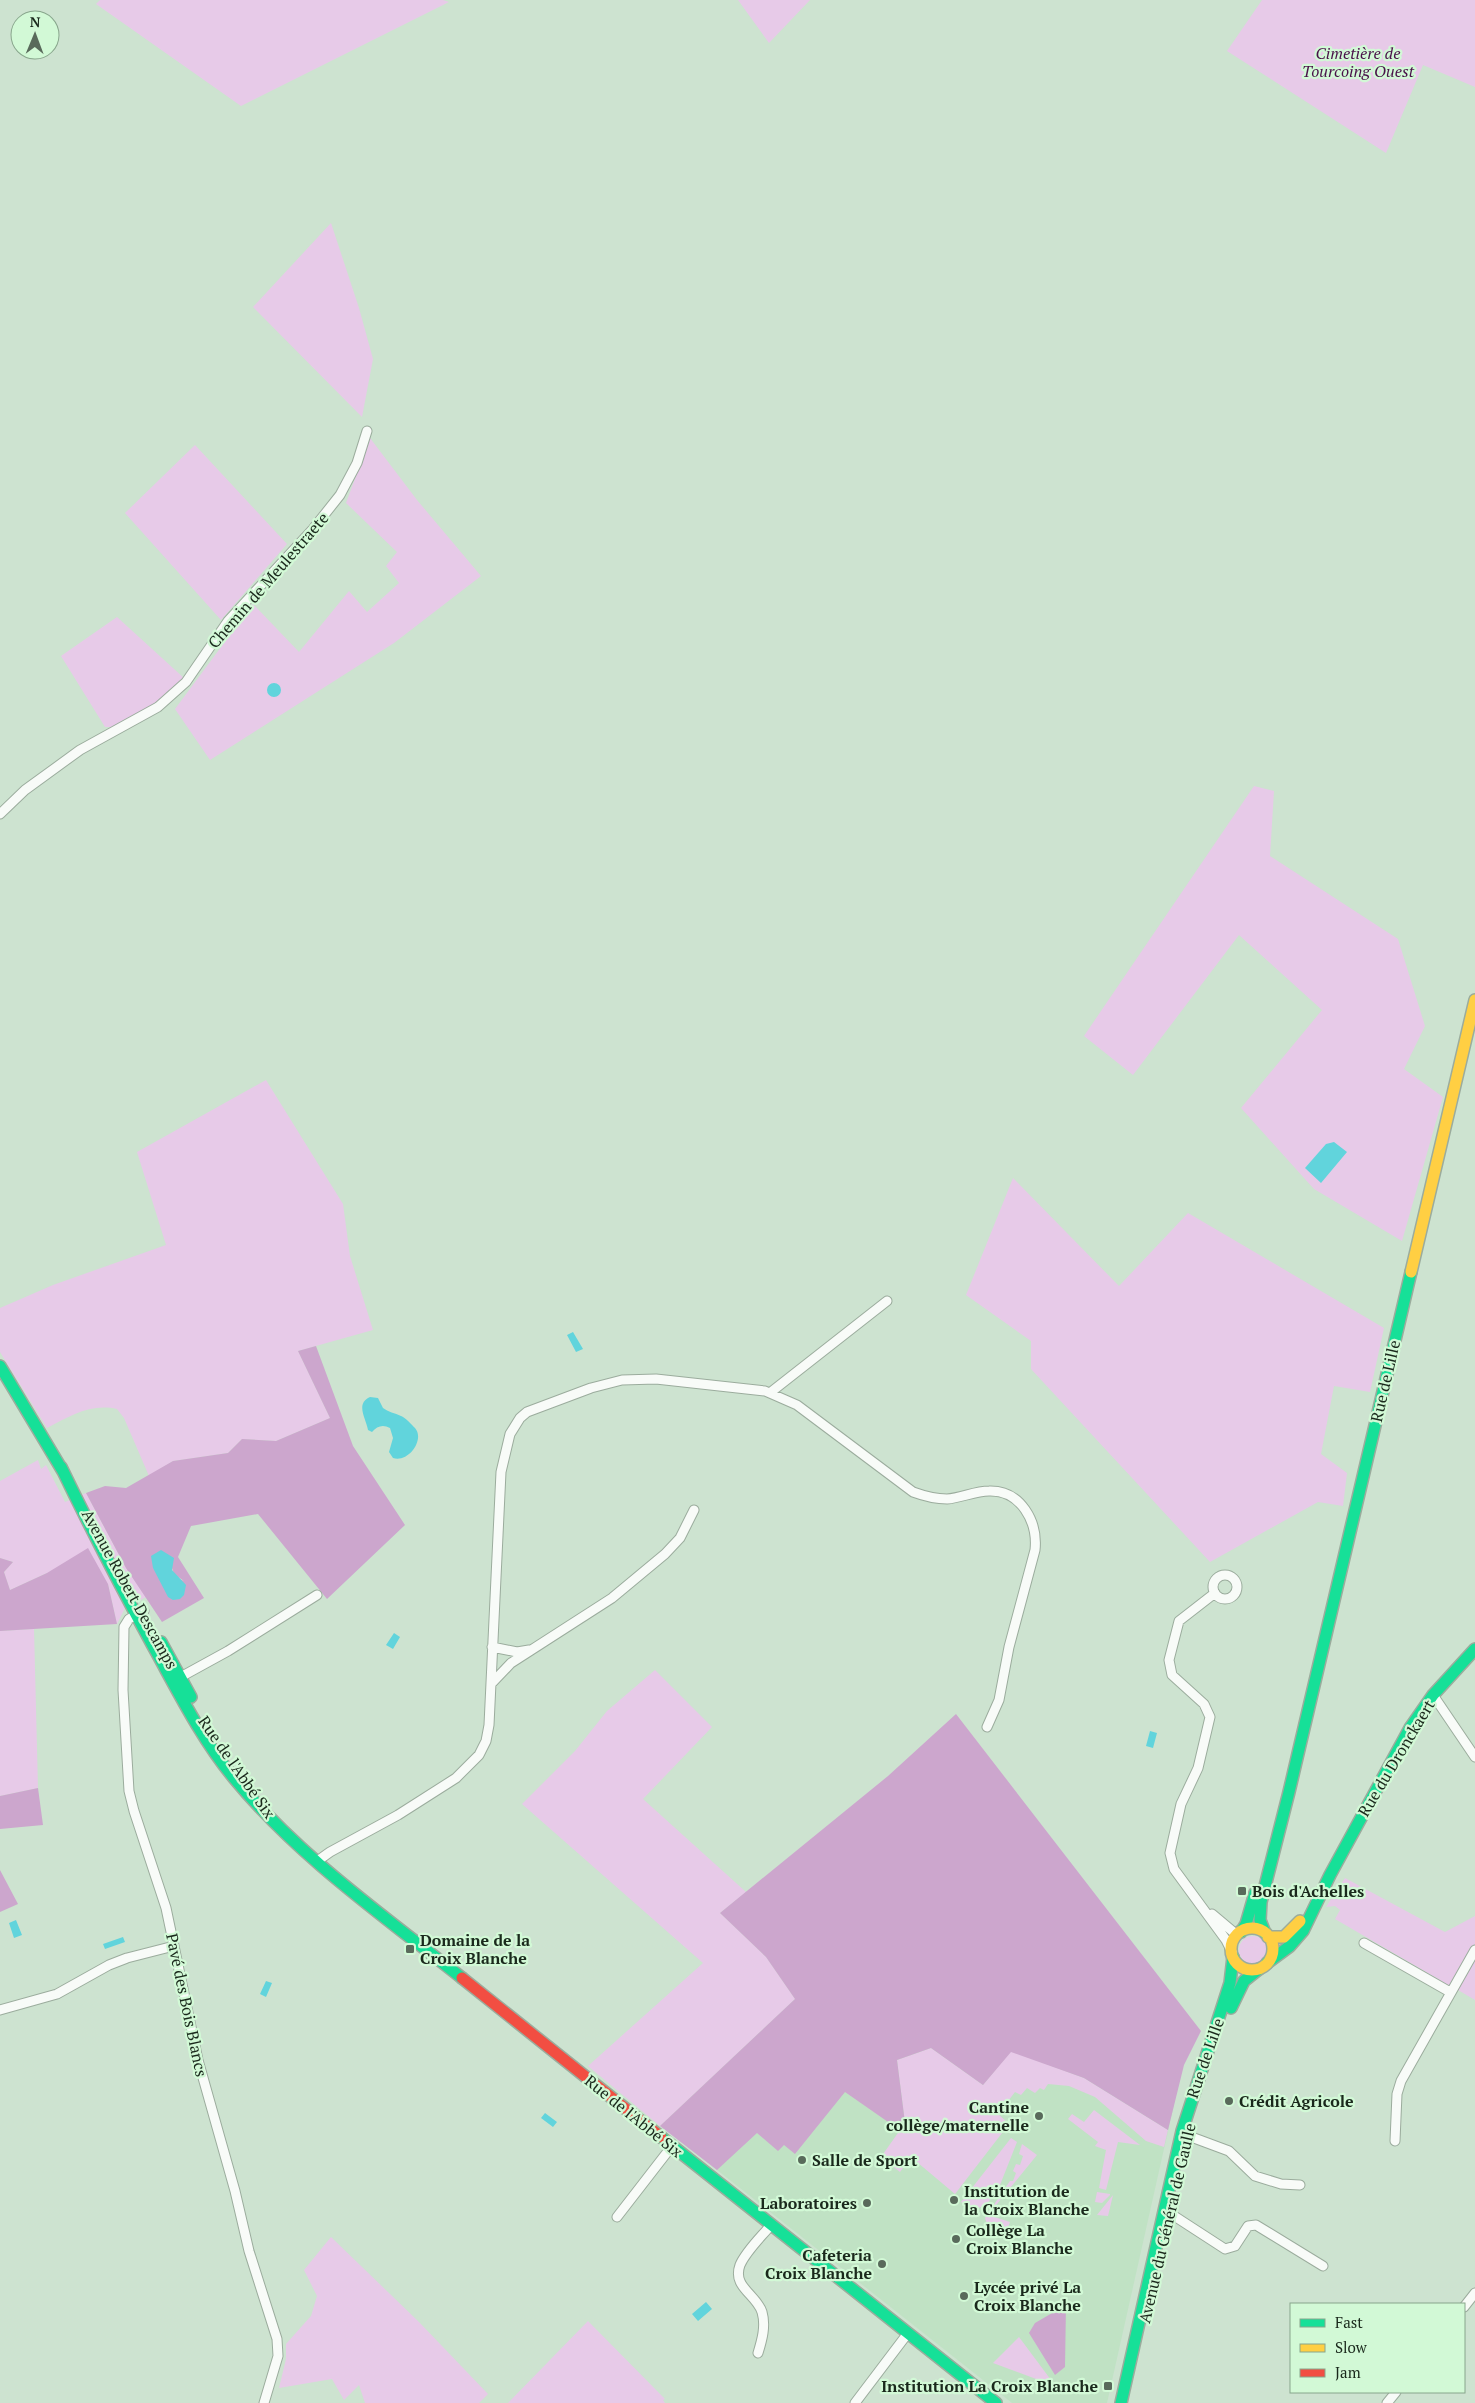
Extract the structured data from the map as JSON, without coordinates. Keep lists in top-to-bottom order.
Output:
{
  "streets": {
    "main road": [
      "Rue de Lille",
      "Avenue Robert Descamps",
      "Rue du Dronckaert",
      "Rue de l'Abbé Six",
      "Avenue du Général de Gaulle"
    ],
    "street": ["Chemin de Meulestraete", "Pavé des Bois Blancs"]
  },
  "crossings": [
    ["Rue de Lille", "Rue du Dronckaert"],
    ["Rue de Lille", "Avenue du Général de Gaulle"],
    ["Avenue Robert Descamps", "Rue de l'Abbé Six"],
    ["Avenue Robert Descamps", "Pavé des Bois Blancs"]
  ],
  "parks": ["Cimetière de Tourcoing Ouest"],
  "places": {
    "transit": ["Bois d'Achelles", "Domaine de la Croix Blanche", "Institution La Croix Blanche"],
    "other": [
      "Crédit Agricole",
      "Cantine collège/maternelle",
      "Salle de Sport",
      "Institution de la Croix Blanche",
      "Laboratoires",
      "Collège La Croix Blanche",
      "Cafeteria Croix Blanche",
      "Lycée privé La Croix Blanche"
    ]
  },
  "legend": ["Fast", "Slow", "Jam"],
  "north": "top"
}
